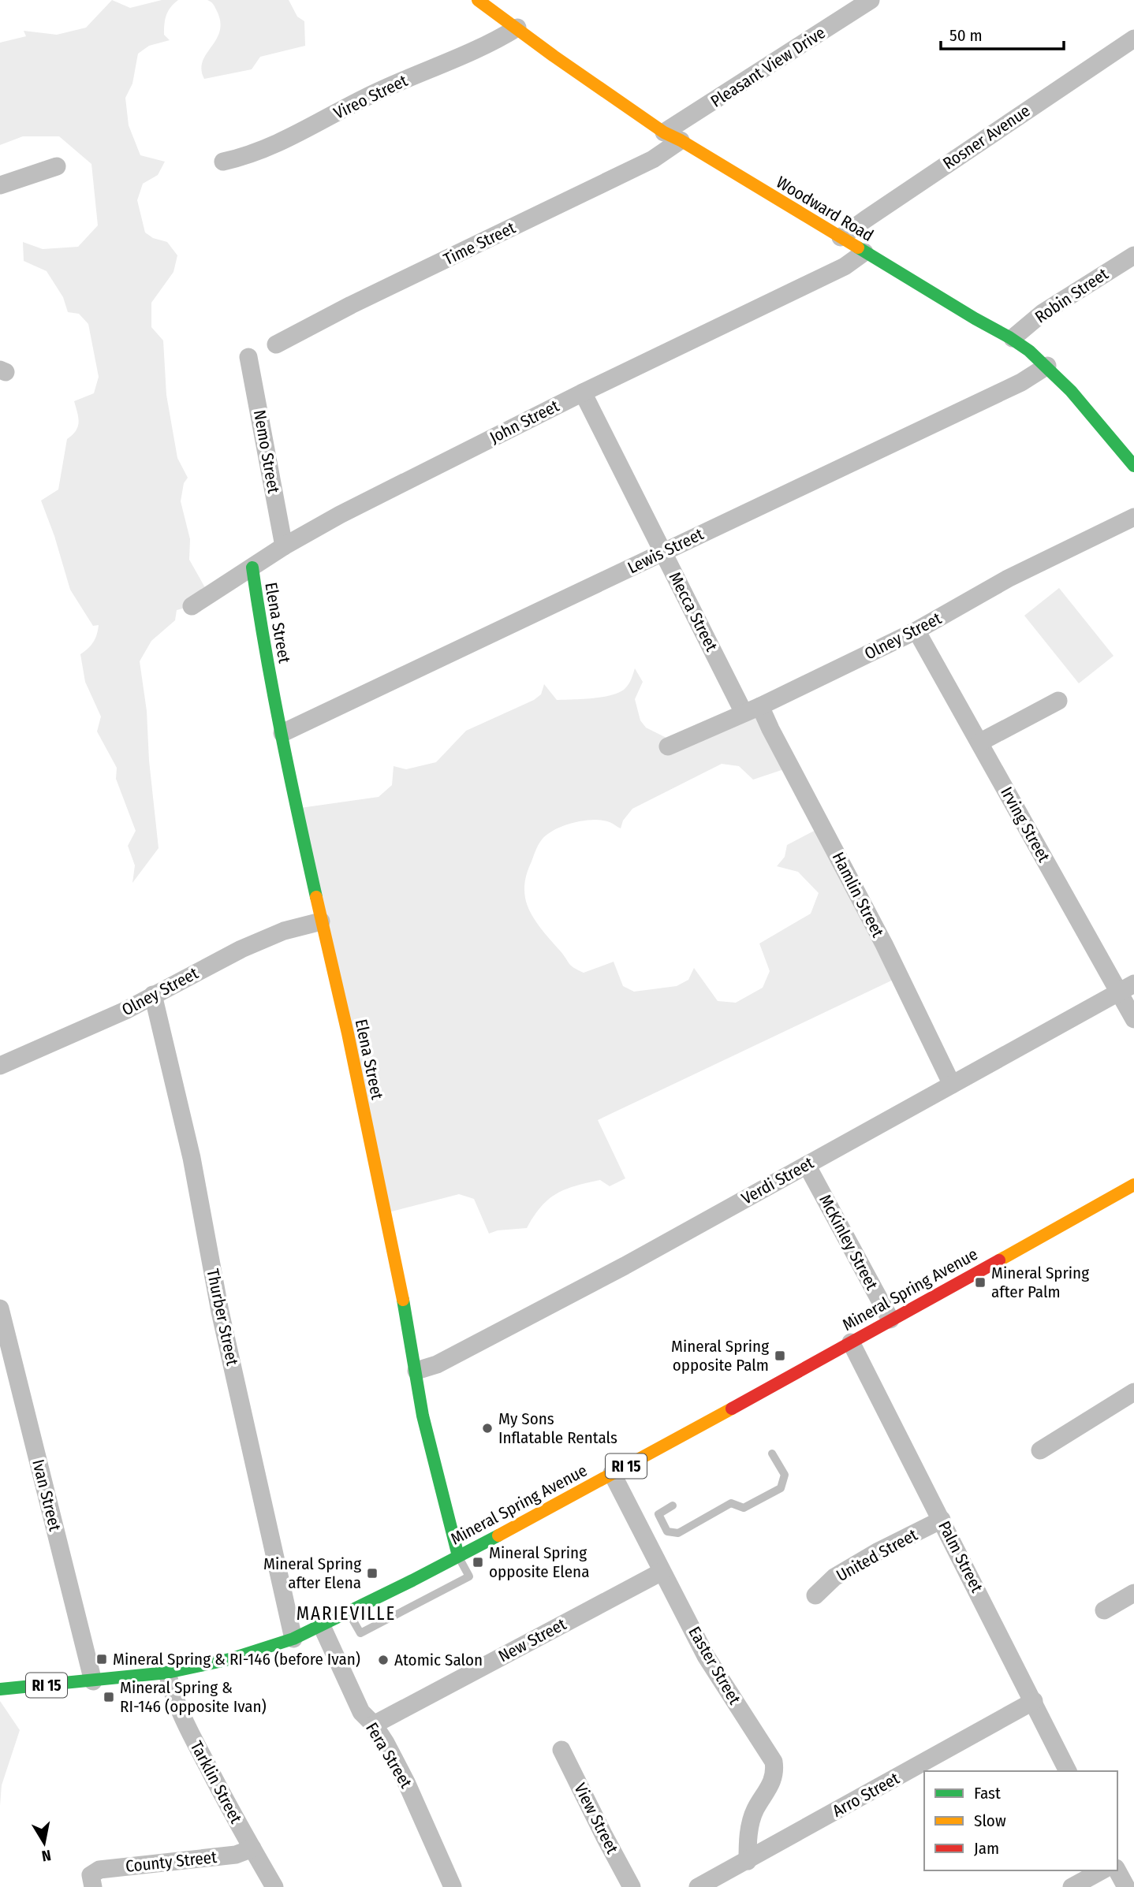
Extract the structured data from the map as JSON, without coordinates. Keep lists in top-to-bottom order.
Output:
{
  "streets": {
    "street": [
      "Pleasant View Drive",
      "Vireo Street",
      "Rosner Avenue",
      "Woodward Road",
      "Time Street",
      "Robin Street",
      "John Street",
      "Nemo Street",
      "Lewis Street",
      "Mecca Street",
      "Elena Street",
      "Olney Street",
      "Irving Street",
      "Hamlin Street",
      "Verdi Street",
      "McKinley Street",
      "Mineral Spring Avenue",
      "Thurber Street",
      "RI 15",
      "Ivan Street",
      "United Street",
      "Palm Street",
      "New Street",
      "Easter Street",
      "Fera Street",
      "Tarklin Street",
      "Arro Street",
      "View Street",
      "County Street"
    ]
  },
  "crossings": [
    ["Pleasant View Drive", "Woodward Road"],
    ["Pleasant View Drive", "Time Street"],
    ["Vireo Street", "Woodward Road"],
    ["Rosner Avenue", "Woodward Road"],
    ["Woodward Road", "Time Street"],
    ["Woodward Road", "Robin Street"],
    ["Woodward Road", "John Street"],
    ["Woodward Road", "Lewis Street"],
    ["John Street", "Nemo Street"],
    ["John Street", "Mecca Street"],
    ["John Street", "Elena Street"],
    ["Lewis Street", "Mecca Street"],
    ["Lewis Street", "Elena Street"],
    ["Mecca Street", "Olney Street"],
    ["Elena Street", "Olney Street"],
    ["Elena Street", "Verdi Street"],
    ["Elena Street", "Mineral Spring Avenue"],
    ["Olney Street", "Irving Street"],
    ["Olney Street", "Hamlin Street"],
    ["Olney Street", "Thurber Street"],
    ["Irving Street", "Verdi Street"],
    ["Hamlin Street", "Verdi Street"],
    ["Verdi Street", "McKinley Street"],
    ["McKinley Street", "Mineral Spring Avenue"],
    ["Mineral Spring Avenue", "Thurber Street"],
    ["Mineral Spring Avenue", "Ivan Street"],
    ["Mineral Spring Avenue", "Palm Street"],
    ["Mineral Spring Avenue", "Easter Street"],
    ["Mineral Spring Avenue", "Fera Street"],
    ["Mineral Spring Avenue", "Tarklin Street"],
    ["United Street", "Palm Street"],
    ["Palm Street", "Arro Street"],
    ["New Street", "Easter Street"],
    ["New Street", "Fera Street"],
    ["Easter Street", "Arro Street"],
    ["Tarklin Street", "County Street"]
  ],
  "districts": ["MARIEVILLE"],
  "places": {
    "transit": [
      "Mineral Spring after Palm",
      "Mineral Spring opposite Palm",
      "Mineral Spring opposite Elena",
      "Mineral Spring after Elena",
      "Mineral Spring & RI-146 (before Ivan)",
      "Mineral Spring & RI-146 (opposite Ivan)"
    ],
    "other": ["My Sons Inflatable Rentals", "Atomic Salon"]
  },
  "legend": ["Fast", "Slow", "Jam"],
  "scale_bar": "50 m",
  "north": "bottom"
}
